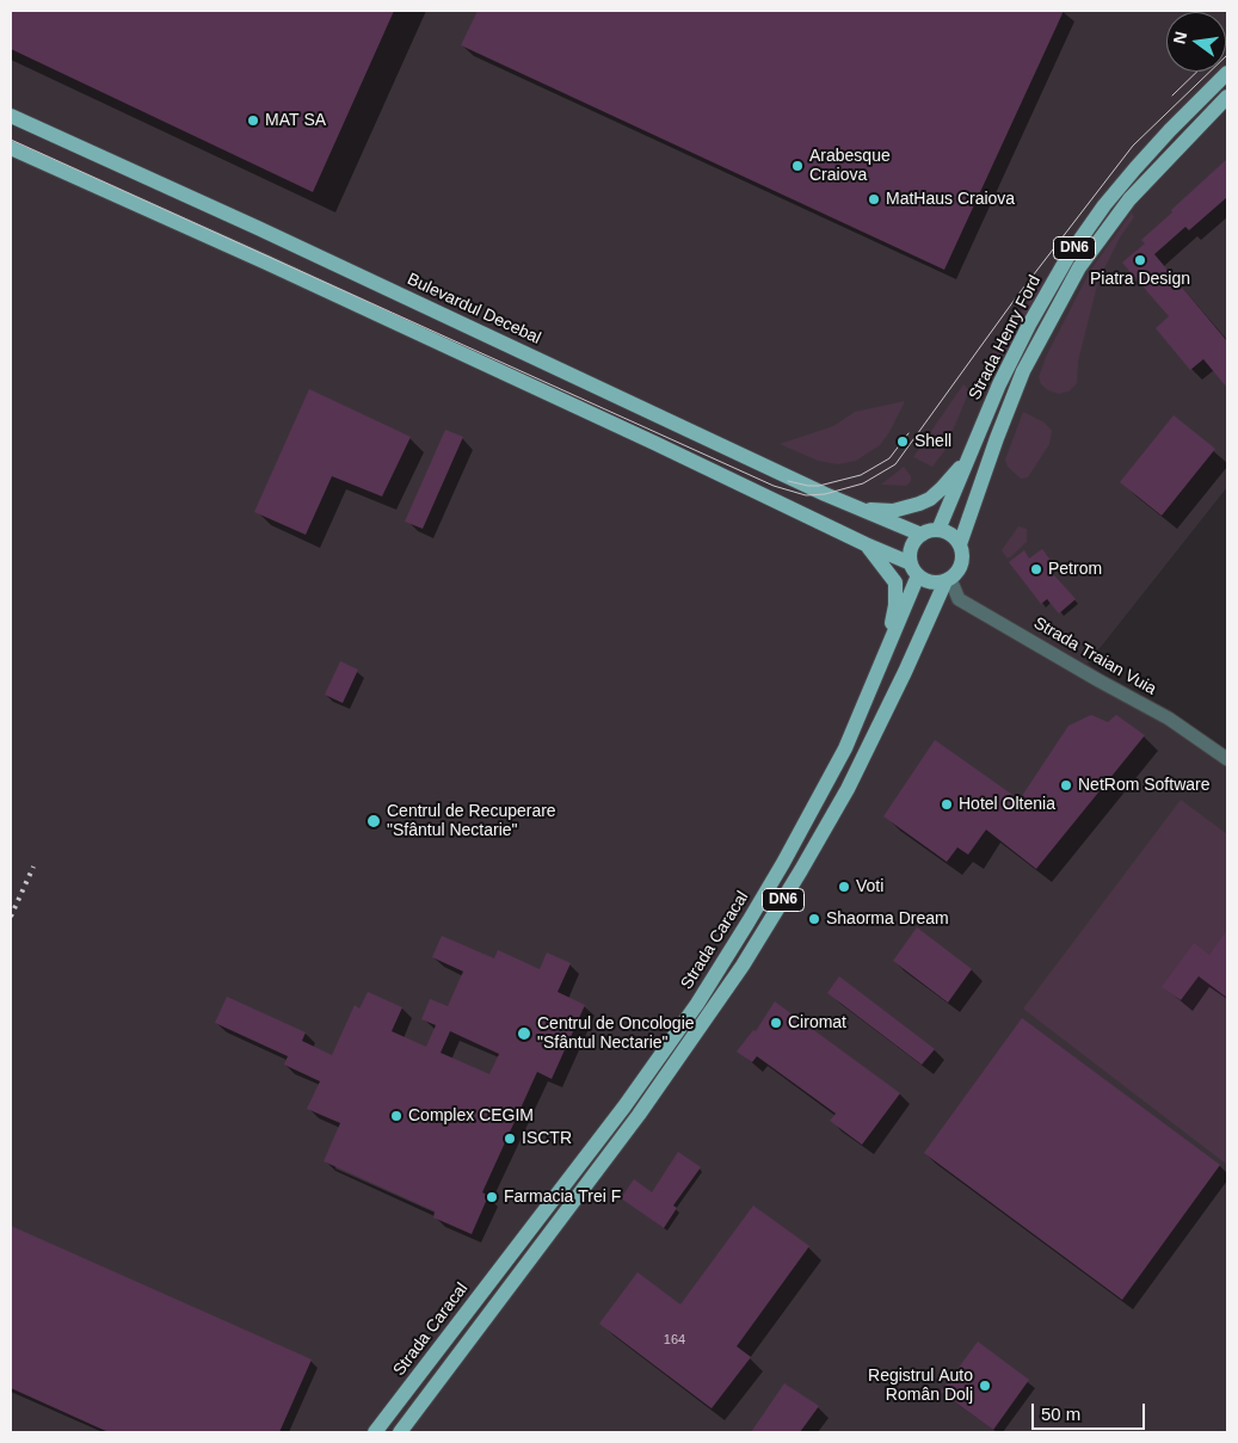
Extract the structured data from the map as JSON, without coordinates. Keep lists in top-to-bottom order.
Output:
{
  "streets": {
    "main road": [
      "DN6",
      "Bulevardul Decebal",
      "Strada Henry Ford",
      "Strada Caracal"
    ],
    "street": ["Strada Traian Vuia"]
  },
  "crossings": [
    ["DN6", "Bulevardul Decebal"],
    ["DN6", "Strada Henry Ford"],
    ["DN6", "Strada Traian Vuia"],
    ["DN6", "Strada Caracal"],
    ["Bulevardul Decebal", "Strada Henry Ford"],
    ["Bulevardul Decebal", "Strada Traian Vuia"],
    ["Bulevardul Decebal", "Strada Caracal"],
    ["Strada Henry Ford", "Strada Traian Vuia"],
    ["Strada Henry Ford", "Strada Caracal"],
    ["Strada Traian Vuia", "Strada Caracal"]
  ],
  "places": [
    "MAT SA",
    "Arabesque Craiova",
    "MatHaus Craiova",
    "Piatra Design",
    "Shell",
    "Petrom",
    "NetRom Software",
    "Hotel Oltenia",
    "Centrul de Recuperare \"Sfântul Nectarie\"",
    "Voti",
    "Shaorma Dream",
    "Ciromat",
    "Centrul de Oncologie \"Sfântul Nectarie\"",
    "Complex CEGIM",
    "ISCTR",
    "Farmacia Trei F",
    "Registrul Auto Român Dolj"
  ],
  "house_numbers": ["164"],
  "scale_bar": "50 m",
  "north": "left"
}
